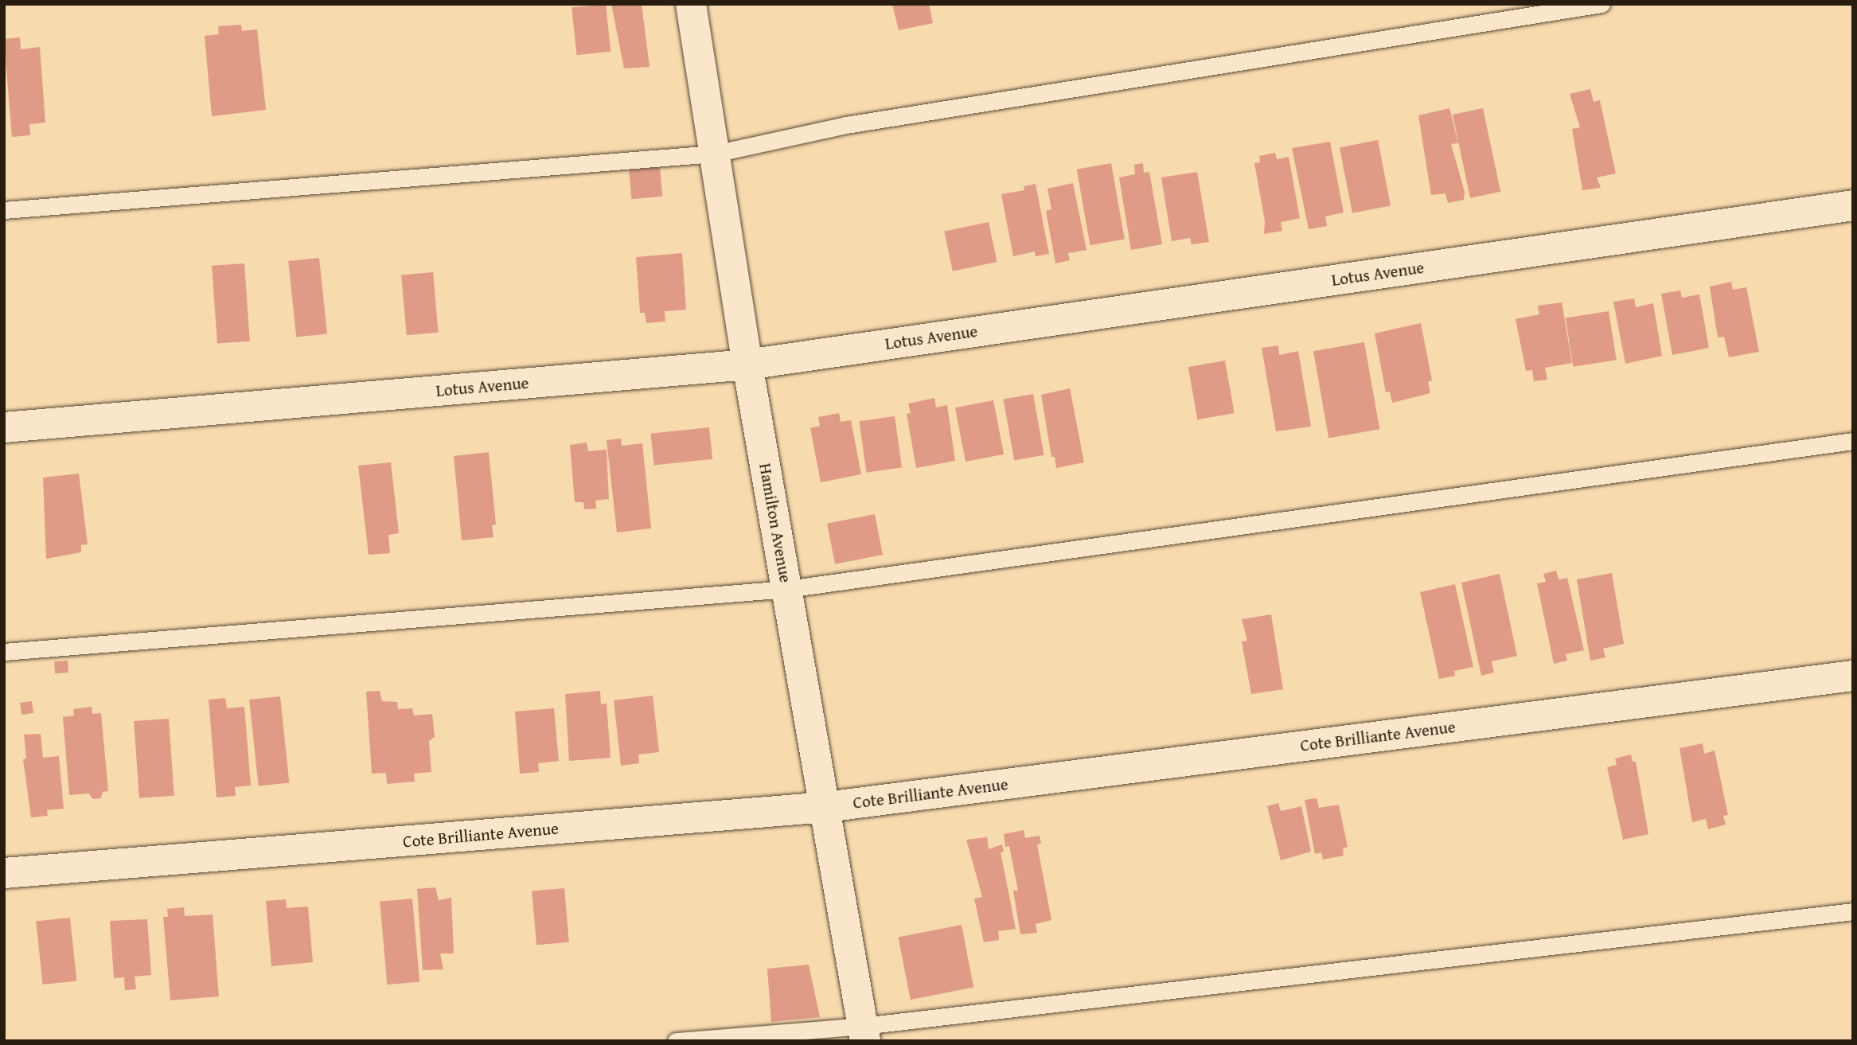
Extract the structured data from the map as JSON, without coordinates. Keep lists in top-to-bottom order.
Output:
{
  "streets": {
    "street": ["Lotus Avenue", "Hamilton Avenue", "Cote Brilliante Avenue"]
  },
  "crossings": [
    ["Lotus Avenue", "Hamilton Avenue"],
    ["Hamilton Avenue", "Cote Brilliante Avenue"]
  ]
}
